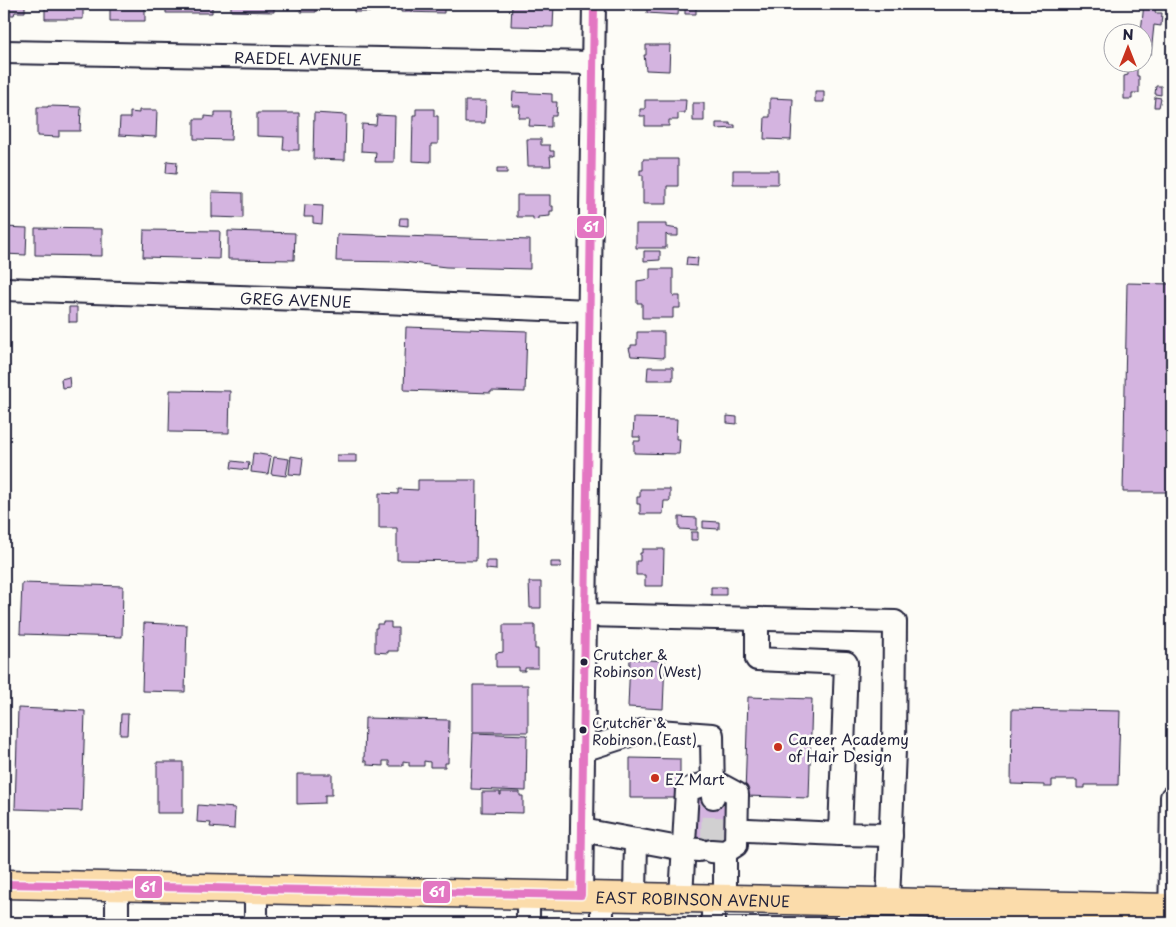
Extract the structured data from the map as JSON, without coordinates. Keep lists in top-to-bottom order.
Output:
{
  "streets": {
    "highway": ["EAST ROBINSON AVENUE"],
    "street": ["RAEDEL AVENUE", "GREG AVENUE"]
  },
  "places": [
    "Crutcher & Robinson (West)",
    "Crutcher & Robinson (East)",
    "Career Academy of Hair Design",
    "EZ Mart"
  ],
  "lines": ["transit line 61"],
  "north": "top"
}
